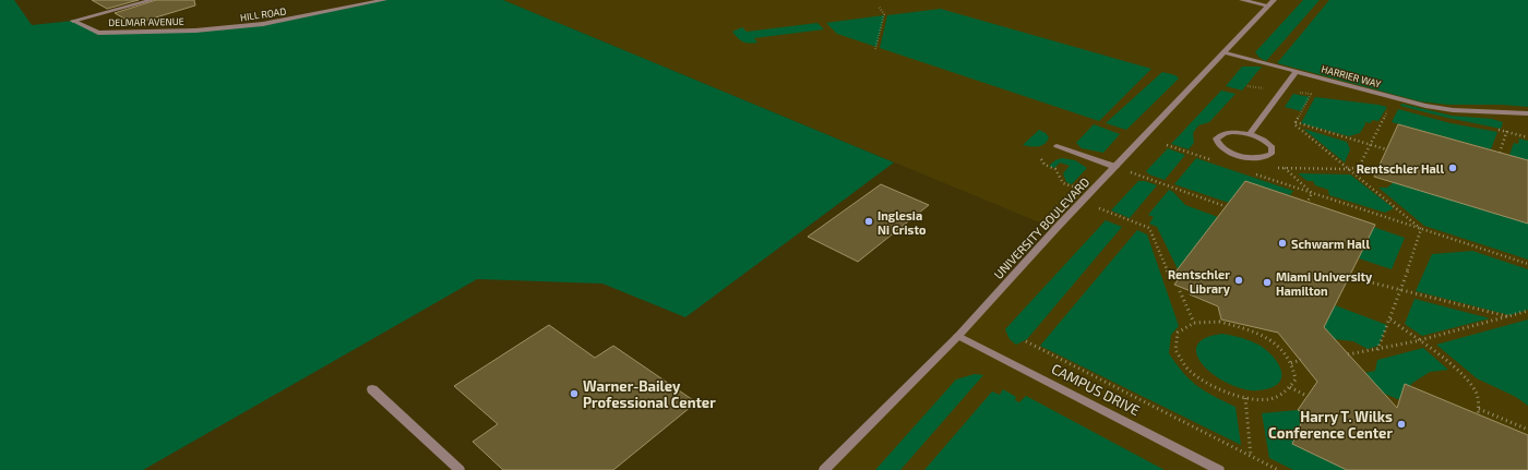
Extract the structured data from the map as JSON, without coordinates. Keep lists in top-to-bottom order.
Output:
{
  "streets": {
    "street": [
      "HILL ROAD",
      "DELMAR AVENUE",
      "HARRIER WAY",
      "UNIVERSITY BOULEVARD",
      "CAMPUS DRIVE"
    ]
  },
  "crossings": [
    ["HILL ROAD", "DELMAR AVENUE"],
    ["HARRIER WAY", "UNIVERSITY BOULEVARD"],
    ["UNIVERSITY BOULEVARD", "CAMPUS DRIVE"]
  ],
  "places": [
    "Rentschler Hall",
    "Inglesia Ni Cristo",
    "Schwarm Hall",
    "Rentschler Library",
    "Miami University Hamilton",
    "Warner-Bailey Professional Center",
    "Harry T. Wilks Conference Center"
  ]
}
